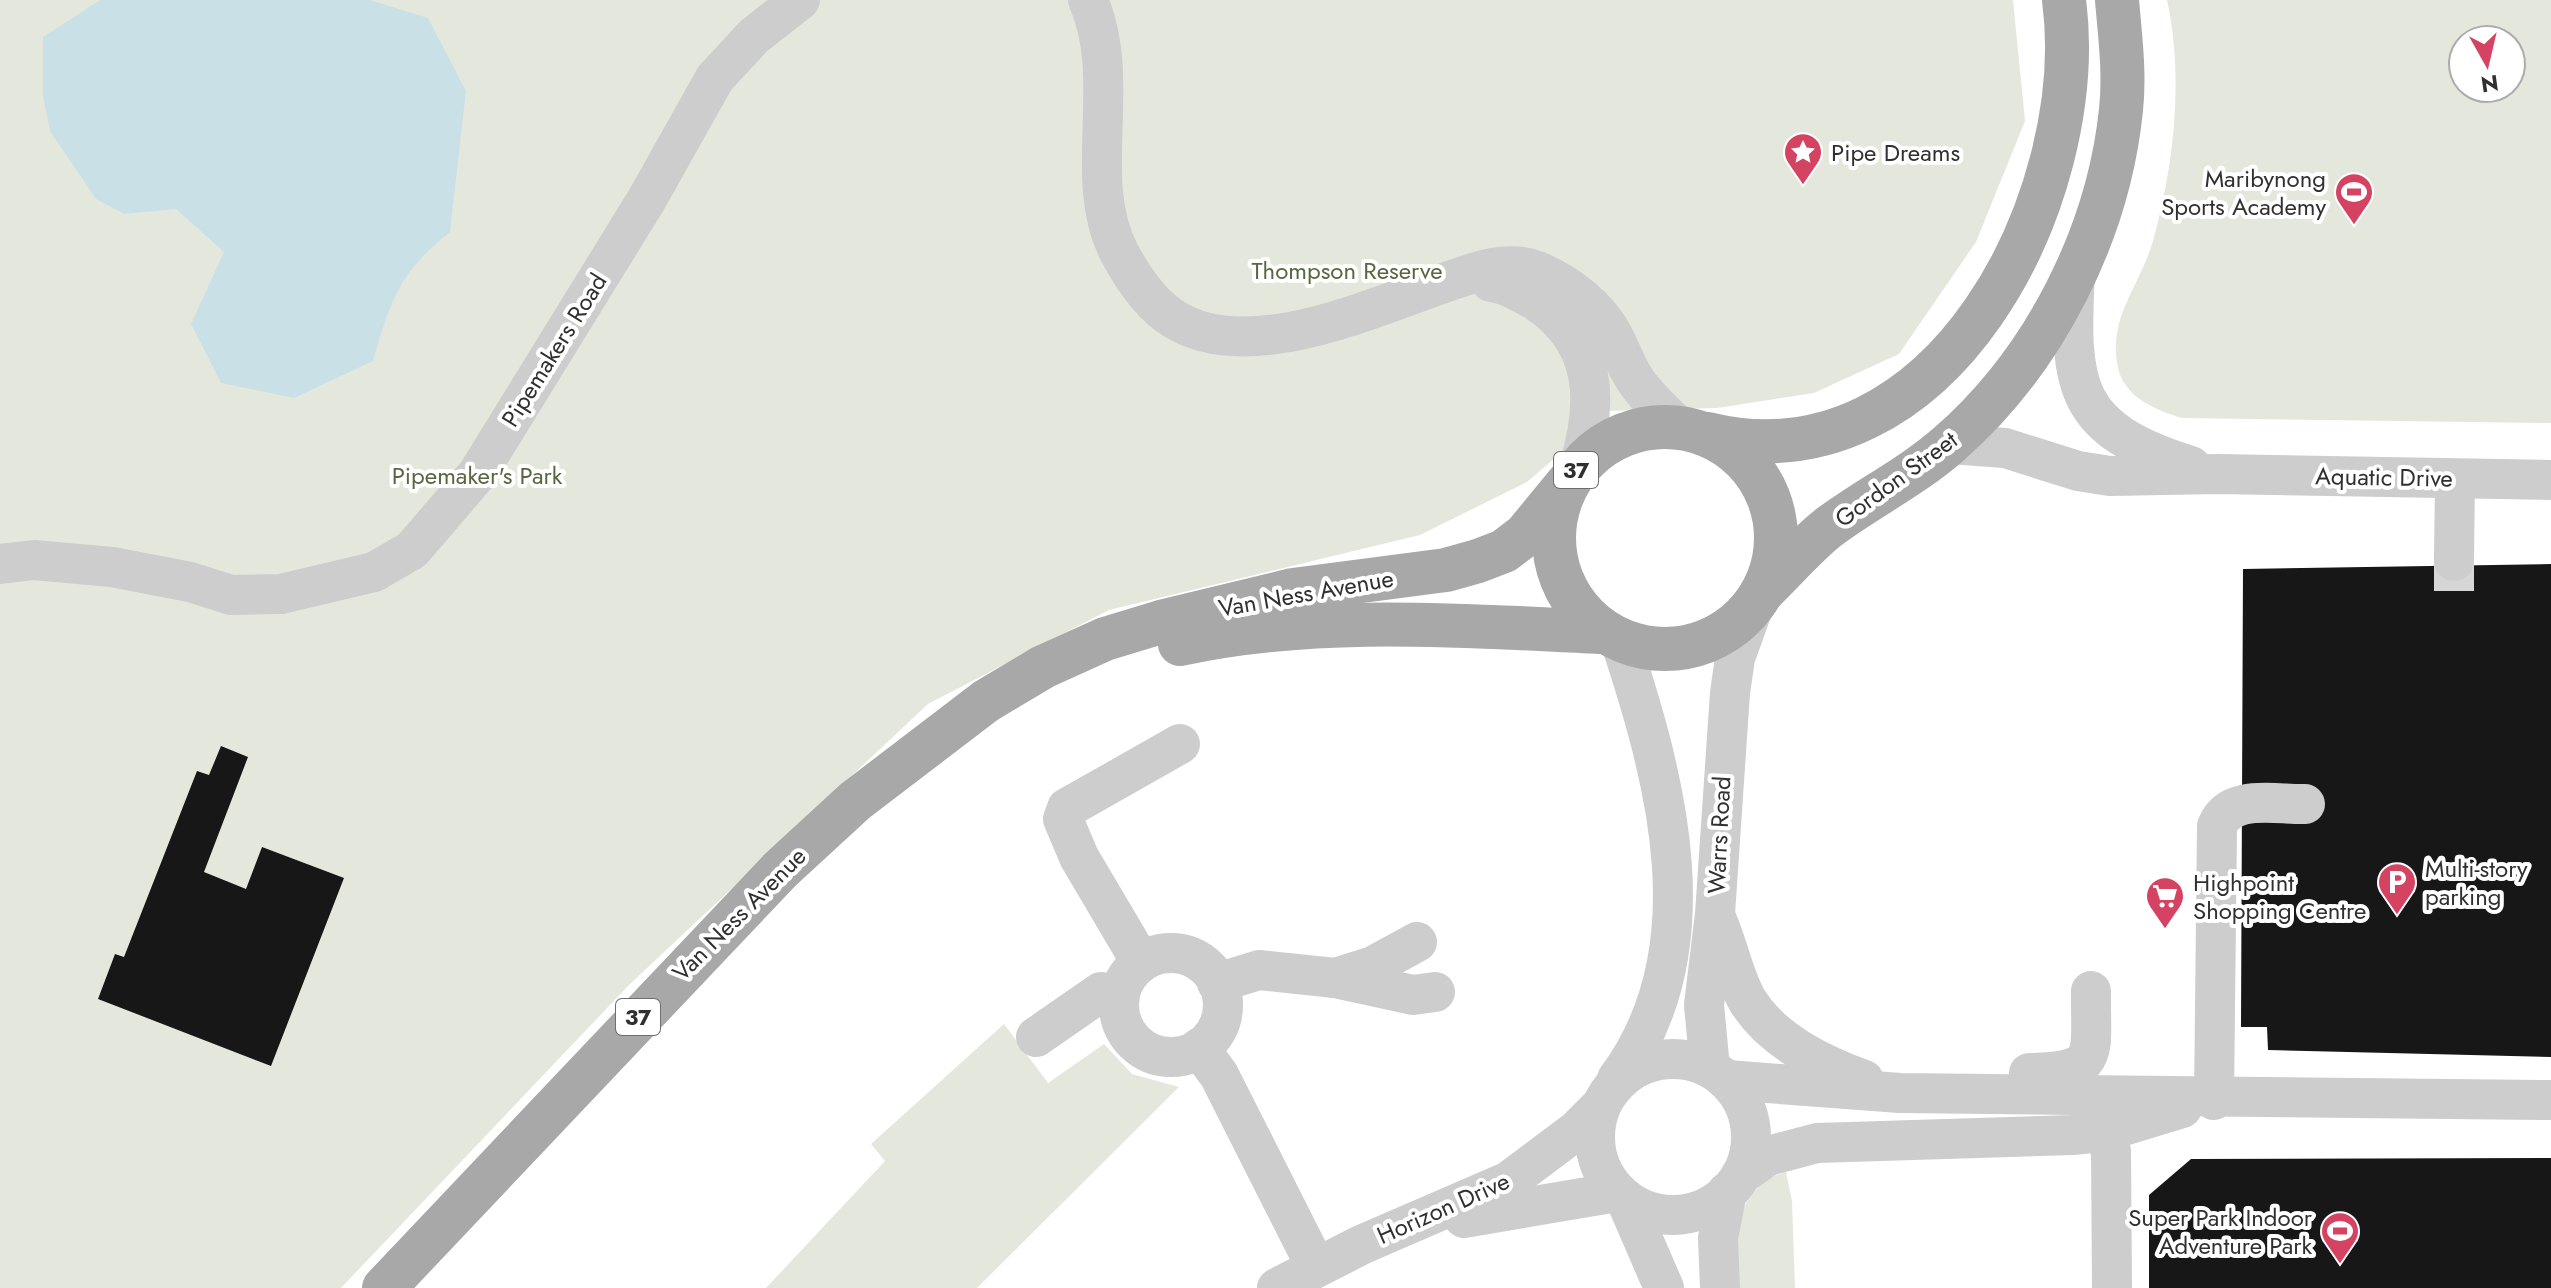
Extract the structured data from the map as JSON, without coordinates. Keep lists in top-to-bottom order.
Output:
{
  "streets": {
    "main road": ["37", "Gordon Street", "Van Ness Avenue"],
    "street": [
      "Pipemakers Road",
      "Aquatic Drive",
      "Warrs Road",
      "Horizon Drive"
    ]
  },
  "crossings": [
    ["37", "Gordon Street"],
    ["37", "Van Ness Avenue"],
    ["37", "Warrs Road"],
    ["Aquatic Drive", "Gordon Street"],
    ["Gordon Street", "Van Ness Avenue"],
    ["Gordon Street", "Warrs Road"],
    ["Van Ness Avenue", "Warrs Road"],
    ["Warrs Road", "Horizon Drive"]
  ],
  "parks": ["Thompson Reserve", "Pipemaker's Park"],
  "places": {
    "place": ["Pipe Dreams"],
    "sports": ["Maribynong Sports Academy", "Super Park Indoor Adventure Park"],
    "parking": ["Multi-story parking"],
    "supermarket": ["Highpoint Shopping Centre"]
  },
  "north": "bottom"
}
